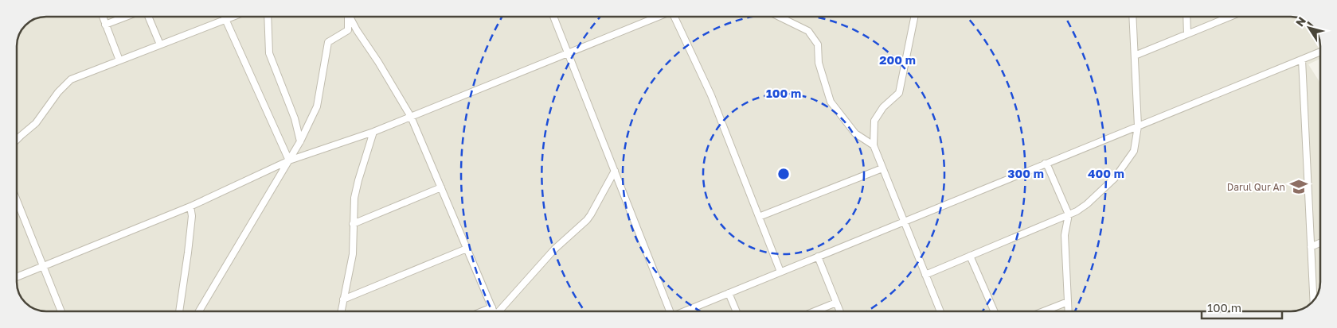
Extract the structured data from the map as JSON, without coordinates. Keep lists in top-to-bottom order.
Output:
{
  "places": {
    "school or university": ["Darul Qur An"]
  },
  "scale_bar": "100 m",
  "north": "top left",
  "rings": [
    "200 m",
    "100 m",
    "300 m",
    "400 m"
  ]
}
